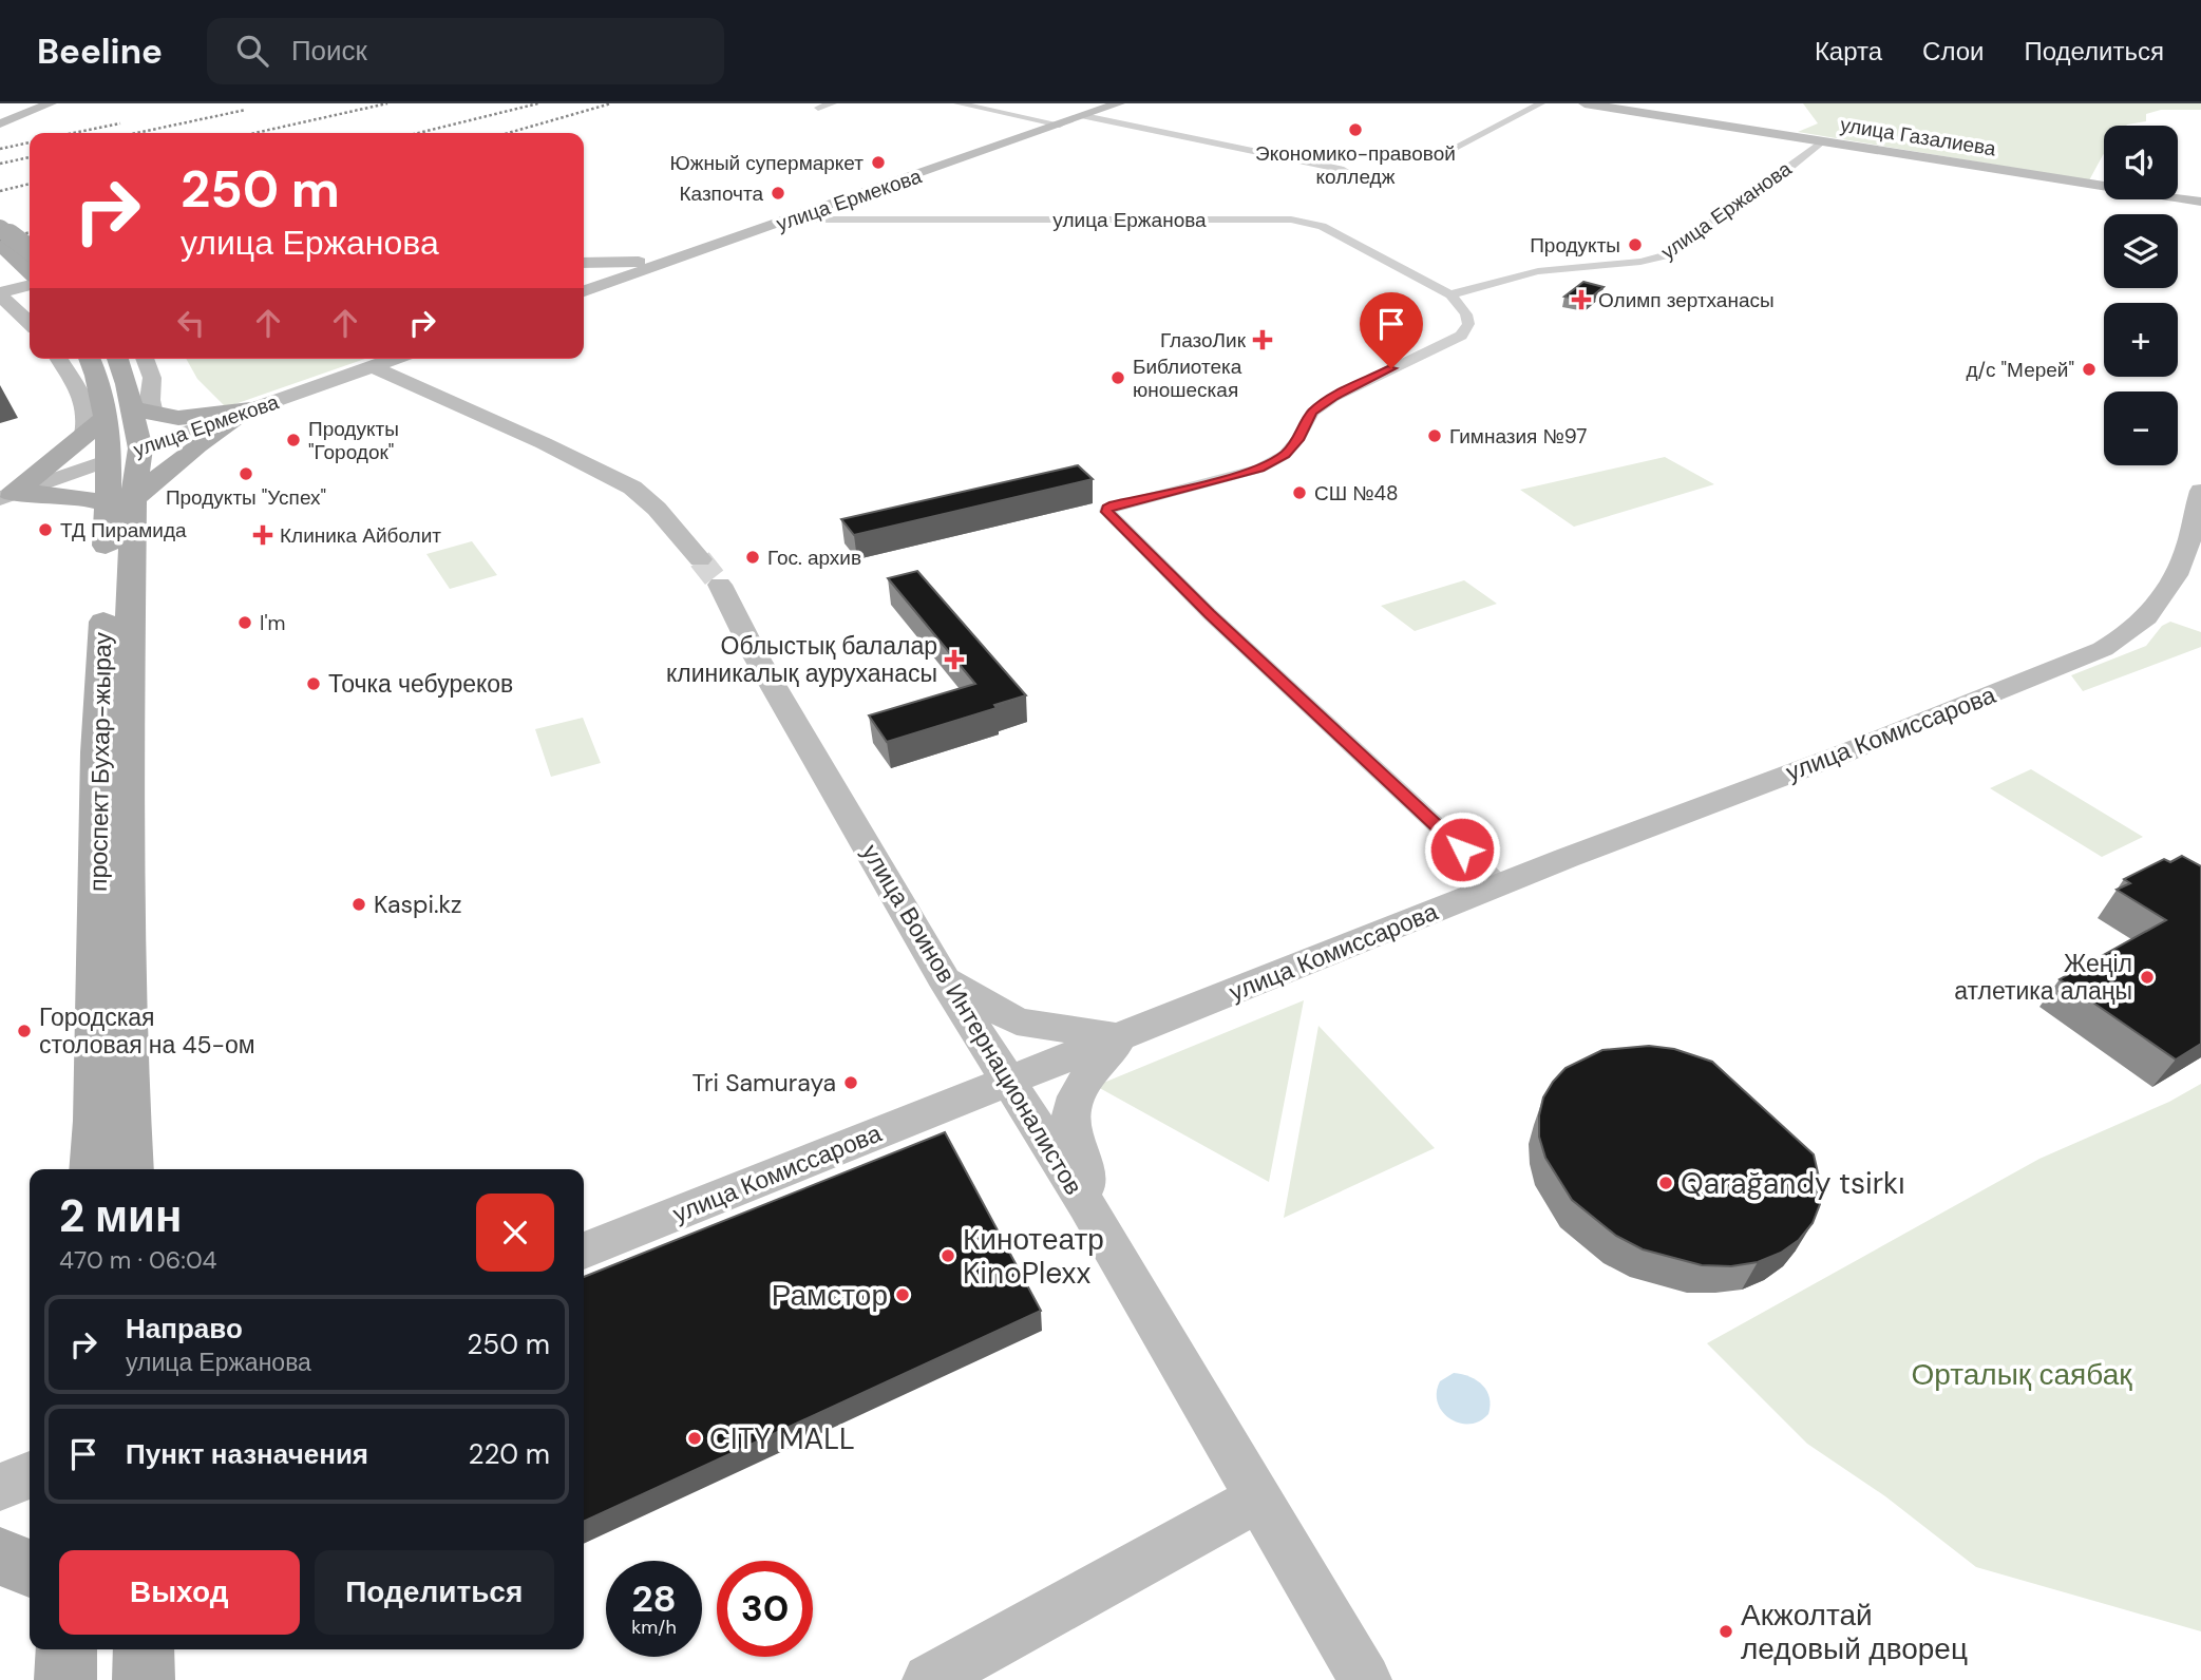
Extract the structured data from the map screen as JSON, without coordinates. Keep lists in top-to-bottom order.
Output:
{
  "streets": {
    "main road": [
      "улица Газалиева",
      "улица Ермекова",
      "улица Комиссарова",
      "проспект Бухар-жырау",
      "улица Воинов Интернационалистов"
    ],
    "street": ["улица Ержанова"]
  },
  "crossings": [
    ["улица Газалиева", "улица Ержанова"],
    ["улица Ермекова", "улица Ержанова"],
    ["улица Ермекова", "проспект Бухар-жырау"],
    ["улица Комиссарова", "улица Воинов Интернационалистов"]
  ],
  "parks": ["Орталық саябақ"],
  "places": {
    "other": [
      "Экономико-правовой колледж",
      "Южный супермаркет",
      "Казпочта",
      "Продукты",
      "д/с \"Мерей\"",
      "Библиотека юношеская",
      "Гимназия №97",
      "Продукты \"Городок\"",
      "Продукты \"Успех\"",
      "СШ №48",
      "ТД Пирамида",
      "Гос. архив",
      "I'm",
      "Точка чебуреков",
      "Kaspi.kz",
      "Жеңіл атлетика алаңы",
      "Городская столовая на 45-ом",
      "Tri Samuraya",
      "Qarağandy tsirkı",
      "Кинотеатр KinoPlexx",
      "Рамстор",
      "CITY MALL",
      "Акжолтай ледовый дворец"
    ],
    "health": [
      "Олимп зертханасы",
      "ГлазоЛик",
      "Клиника Айболит",
      "Облыстық балалар клиникалық ауруханасы"
    ]
  },
  "page": {
    "header": "Beeline",
    "search": "Поиск",
    "nav": ["Карта", "Слои", "Поделиться"],
    "map_buttons": ["+", "−"],
    "turn": ["250 m", "улица Ержанова"],
    "heading": ["2 мин", "470 m · 06:04"],
    "list": [
      {
        "name": "Направо",
        "note": "улица Ержанова",
        "value": "250 m"
      },
      {
        "name": "Пункт назначения",
        "value": "220 m"
      }
    ],
    "buttons": ["Выход", "Поделиться"],
    "speed": "28 km/h",
    "limit": "30"
  }
}
